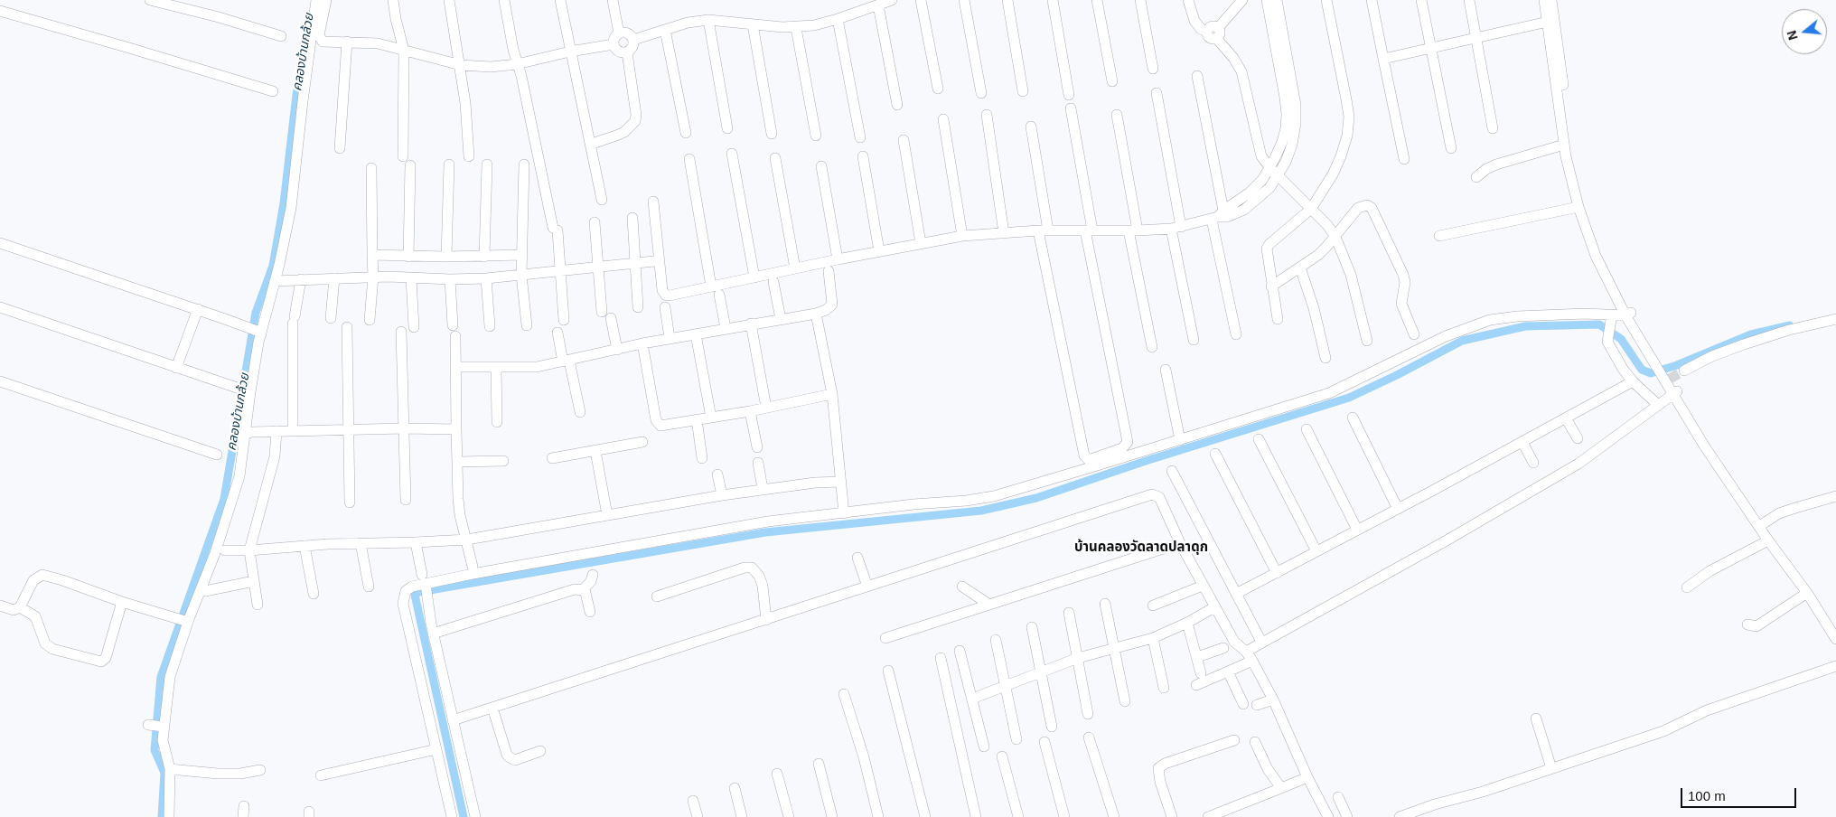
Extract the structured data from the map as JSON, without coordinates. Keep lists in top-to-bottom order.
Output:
{
  "districts": ["บ้านคลองวัดลาดปลาดุก"],
  "water": ["คลองบ้านกล้วย"],
  "scale_bar": "100 m",
  "north": "left"
}
